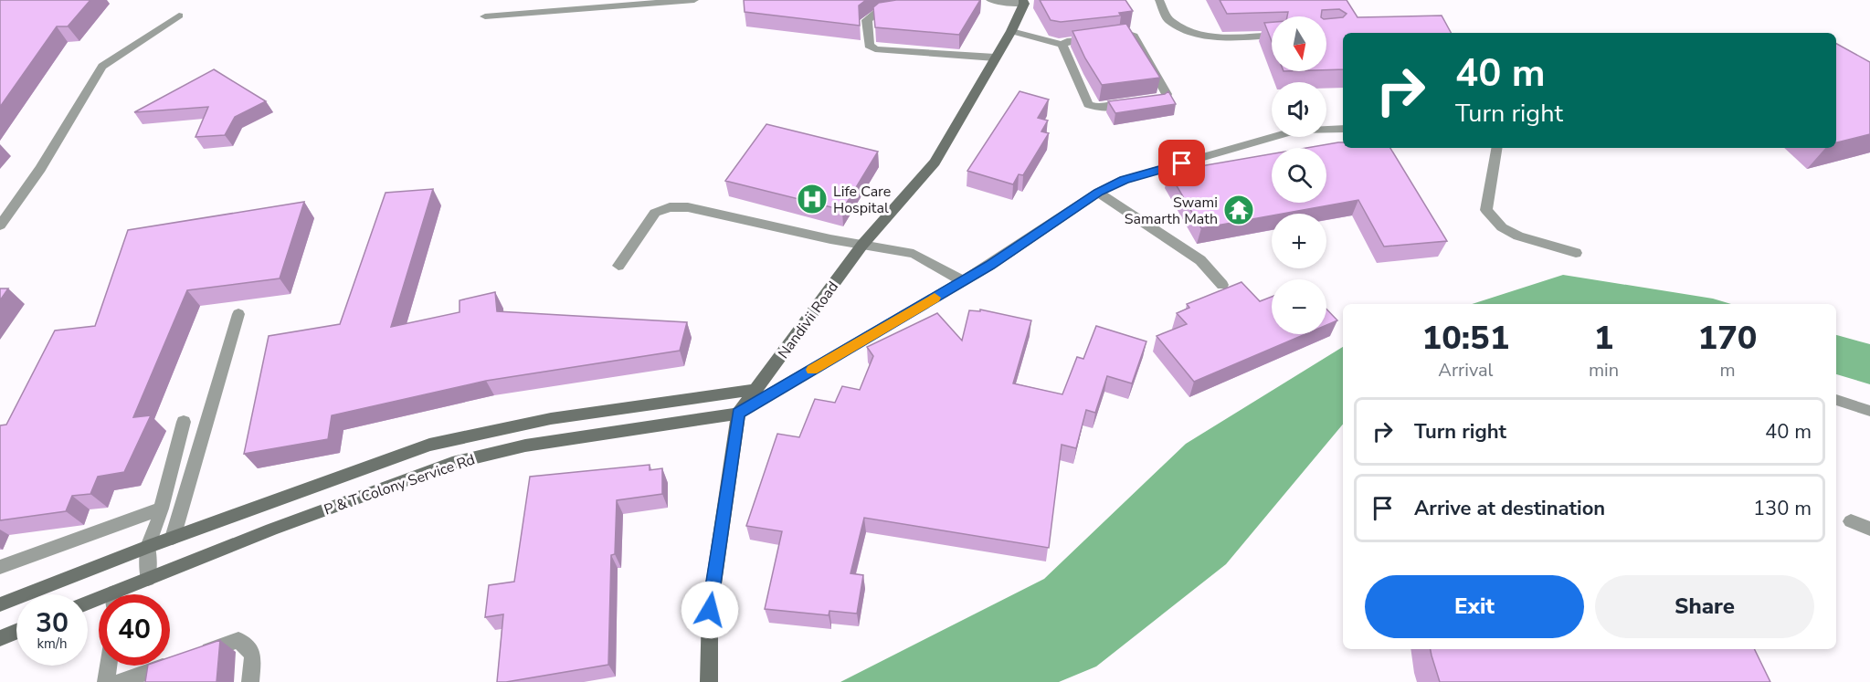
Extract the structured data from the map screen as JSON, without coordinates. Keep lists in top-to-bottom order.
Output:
{
  "streets": {
    "street": ["Nandivii Road", "P & T Colony Service Rd"]
  },
  "crossings": [
    ["Nandivii Road", "P & T Colony Service Rd"]
  ],
  "places": {
    "hospital": ["Life Care Hospital"],
    "temple": ["Swami Samarth Math"]
  },
  "north": "bottom",
  "page": {
    "map_buttons": ["+", "−"],
    "turn": ["40 m", "Turn right"],
    "eta": [
      "10:51",
      "Arrival",
      "1",
      "min",
      "170",
      "m"
    ],
    "list": [
      {
        "name": "Turn right",
        "value": "40 m"
      },
      {
        "name": "Arrive at destination",
        "value": "130 m"
      }
    ],
    "buttons": ["Exit", "Share"],
    "speed": "30 km/h",
    "limit": "40"
  }
}
